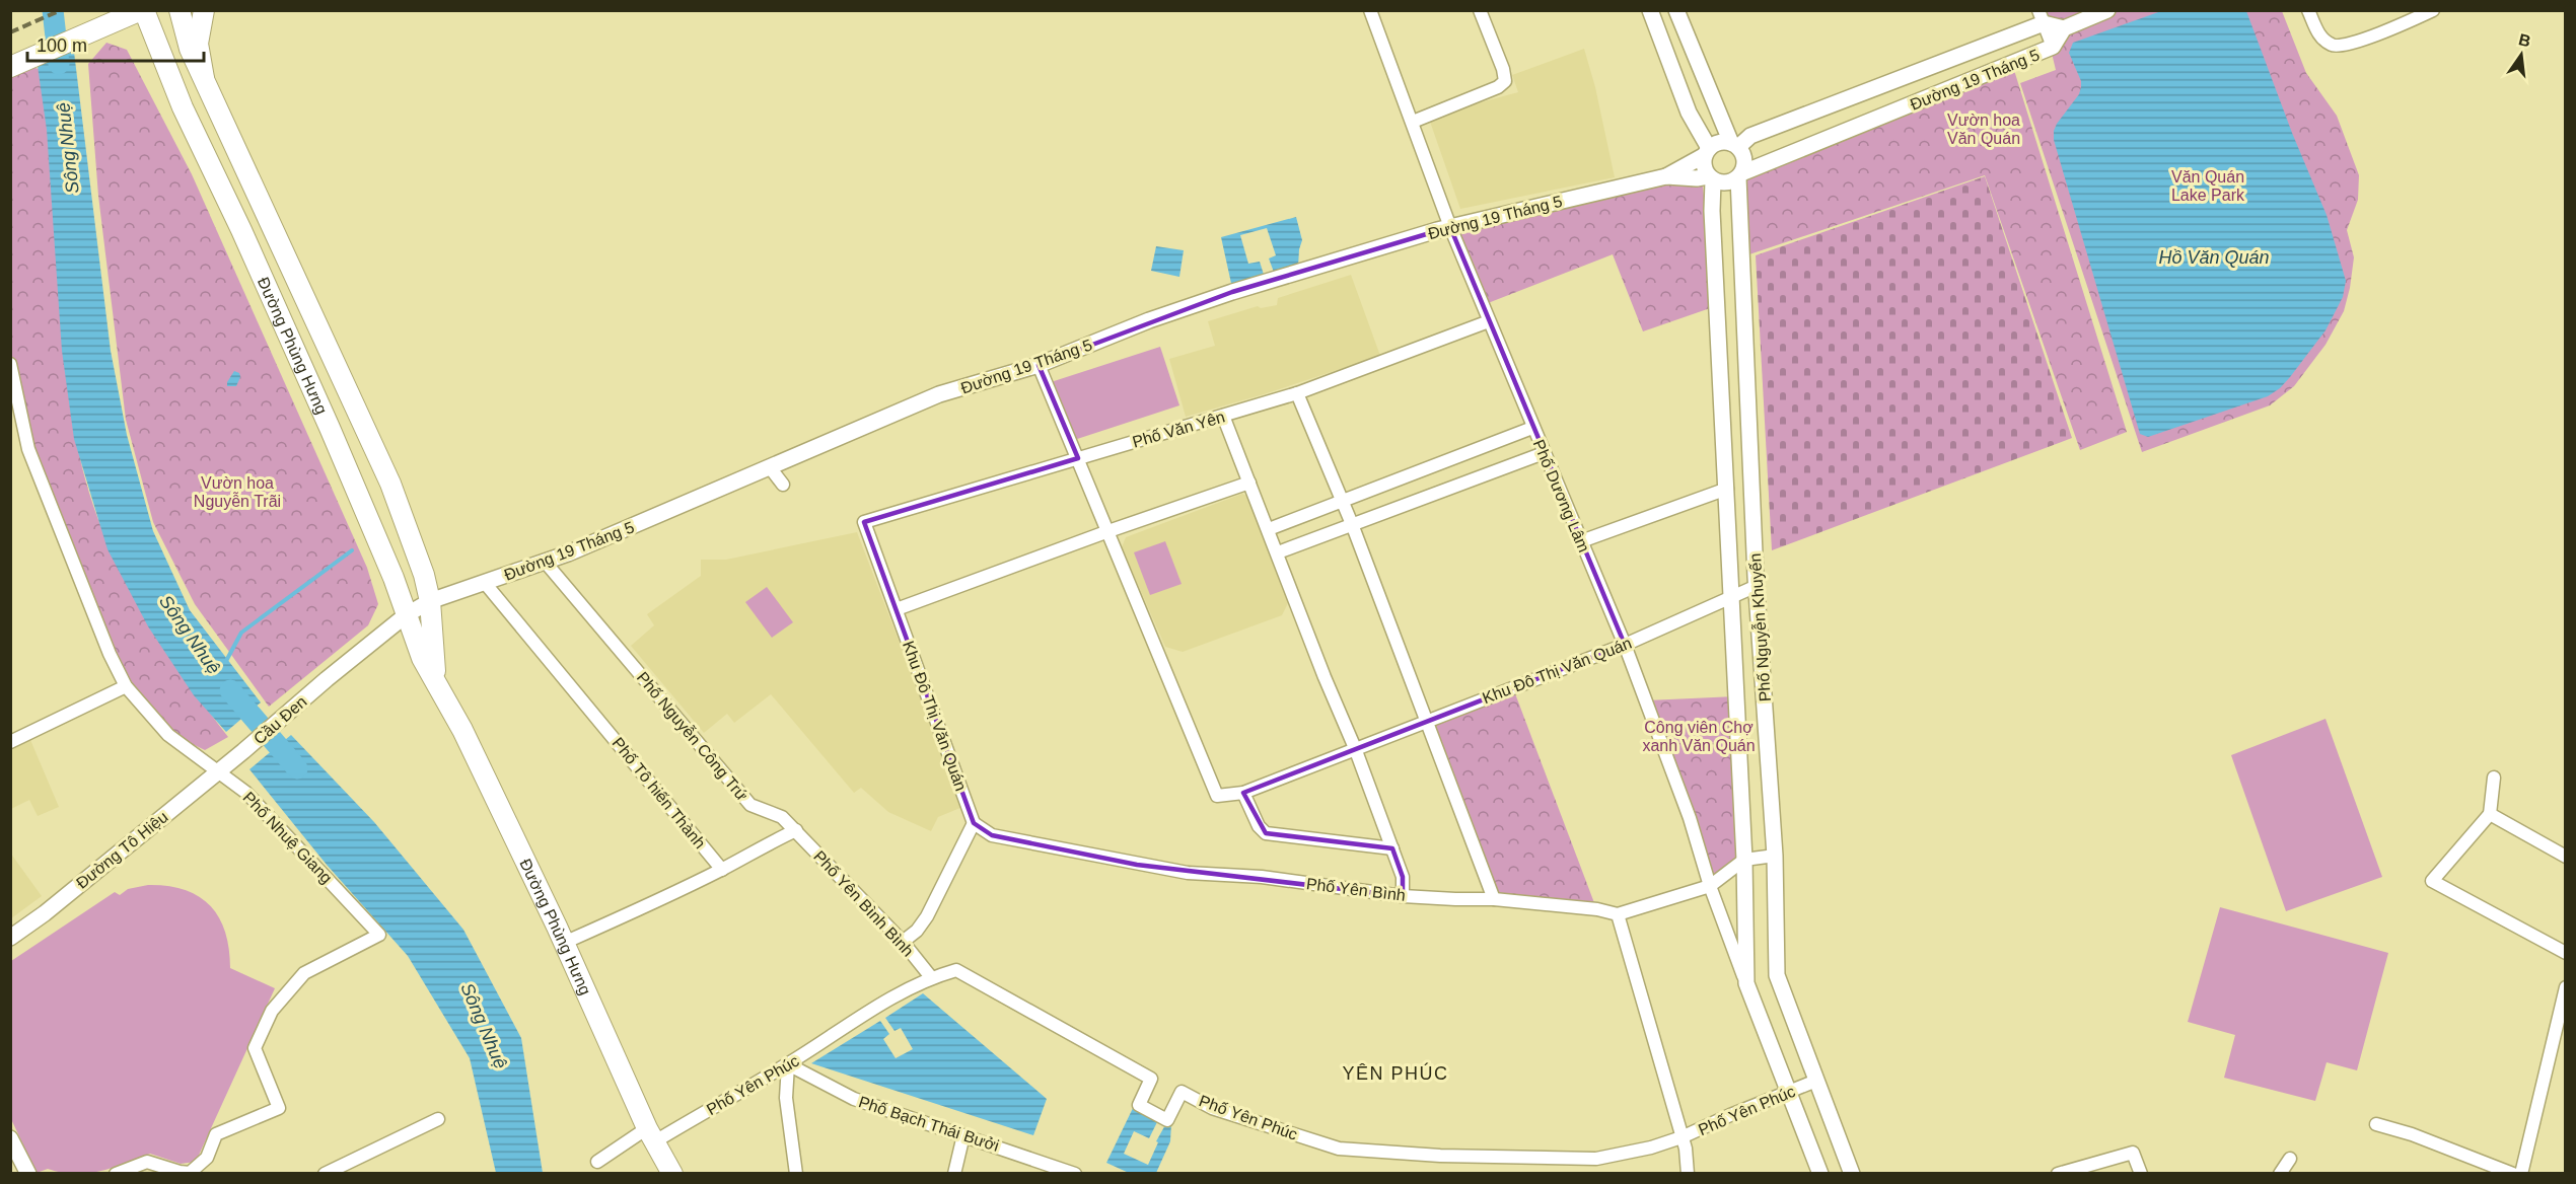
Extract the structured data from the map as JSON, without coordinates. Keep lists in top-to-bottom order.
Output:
{
  "streets": {
    "main road": ["Đường Phùng Hưng"],
    "street": [
      "Đường 19 Tháng 5",
      "Phố Văn Yên",
      "Phố Dương Lâm",
      "Phố Nguyễn Khuyến",
      "Khu Đô Thị Văn Quán",
      "Cầu Đen",
      "Phố Nguyễn Công Trứ",
      "Phố Tô hiến Thành",
      "Phố Nhuệ Giang",
      "Đường Tô Hiệu",
      "Phố Yên Bình",
      "Phố Yên Bình Bình",
      "Phố Yên Phúc",
      "Phố Bạch Thái Bưởi"
    ]
  },
  "crossings": [
    ["Đường 19 Tháng 5", "Đường Phùng Hưng"],
    ["Đường 19 Tháng 5", "Phố Dương Lâm"],
    ["Đường 19 Tháng 5", "Phố Nguyễn Khuyến"],
    ["Đường 19 Tháng 5", "Khu Đô Thị Văn Quán"],
    ["Đường 19 Tháng 5", "Cầu Đen"],
    ["Đường 19 Tháng 5", "Phố Nguyễn Công Trứ"],
    ["Đường 19 Tháng 5", "Phố Tô hiến Thành"],
    ["Đường Phùng Hưng", "Cầu Đen"],
    ["Đường Phùng Hưng", "Phố Yên Phúc"],
    ["Phố Văn Yên", "Phố Dương Lâm"],
    ["Phố Văn Yên", "Khu Đô Thị Văn Quán"],
    ["Phố Dương Lâm", "Phố Nguyễn Khuyến"],
    ["Phố Dương Lâm", "Khu Đô Thị Văn Quán"],
    ["Phố Nguyễn Khuyến", "Khu Đô Thị Văn Quán"],
    ["Phố Nguyễn Khuyến", "Phố Yên Phúc"],
    ["Khu Đô Thị Văn Quán", "Phố Yên Bình"],
    ["Cầu Đen", "Đường Tô Hiệu"],
    ["Phố Nguyễn Công Trứ", "Phố Yên Bình Bình"],
    ["Phố Nhuệ Giang", "Đường Tô Hiệu"],
    ["Phố Yên Bình Bình", "Phố Yên Phúc"],
    ["Phố Yên Phúc", "Phố Bạch Thái Bưởi"]
  ],
  "districts": ["YÊN PHÚC"],
  "water": ["Sông Nhuệ", "Hồ Văn Quán"],
  "parks": [
    "Vườn hoa Văn Quán",
    "Văn Quán Lake Park",
    "Vườn hoa Nguyễn Trãi",
    "Công viên Chợ xanh Văn Quán"
  ],
  "scale_bar": "100 m",
  "north": "top"
}
